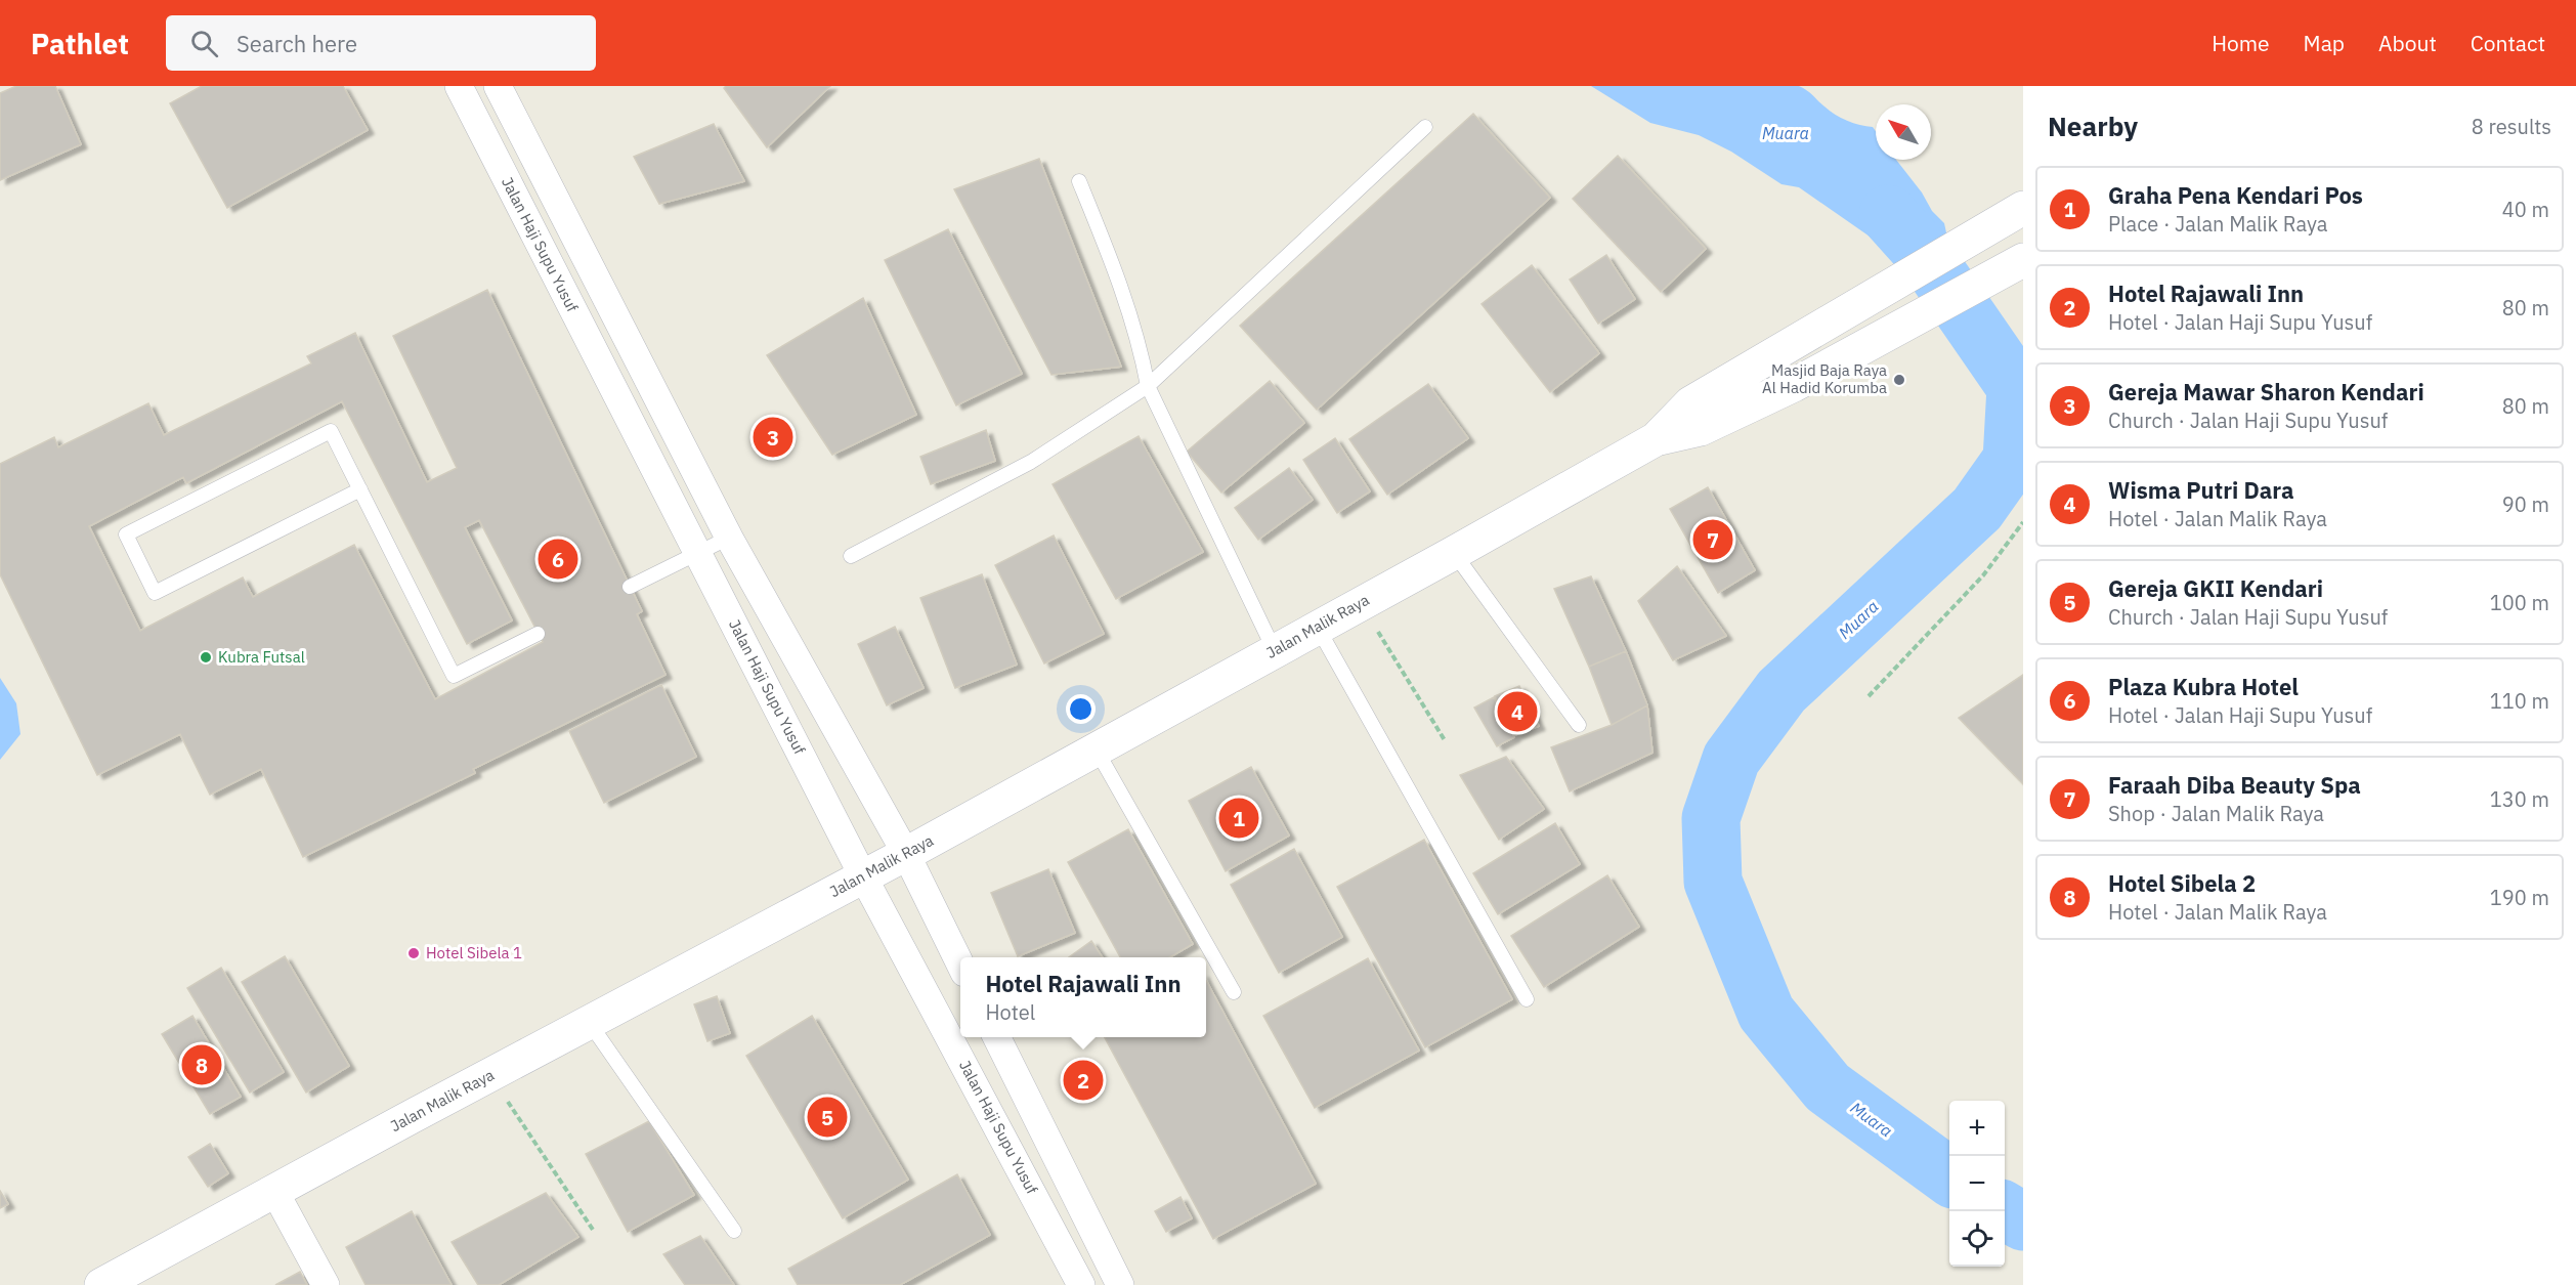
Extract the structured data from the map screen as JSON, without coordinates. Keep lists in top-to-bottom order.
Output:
{
  "streets": {
    "street": ["Jalan Haji Supu Yusuf", "Jalan Malik Raya"]
  },
  "crossings": [
    ["Jalan Haji Supu Yusuf", "Jalan Malik Raya"]
  ],
  "water": ["Muara"],
  "places": ["Masjid Baja Raya Al Hadid Korumba", "Kubra Futsal", "Hotel Sibela 1"],
  "north": "top left",
  "page": {
    "header": "Pathlet",
    "search": "Search here",
    "nav": [
      "Home",
      "Map",
      "About",
      "Contact"
    ],
    "heading": ["Nearby", "8 results"],
    "list": [
      {
        "mark": "1",
        "name": "Graha Pena Kendari Pos",
        "note": "Place · Jalan Malik Raya",
        "value": "40 m"
      },
      {
        "mark": "2",
        "name": "Hotel Rajawali Inn",
        "note": "Hotel · Jalan Haji Supu Yusuf",
        "value": "80 m"
      },
      {
        "mark": "3",
        "name": "Gereja Mawar Sharon Kendari",
        "note": "Church · Jalan Haji Supu Yusuf",
        "value": "80 m"
      },
      {
        "mark": "4",
        "name": "Wisma Putri Dara",
        "note": "Hotel · Jalan Malik Raya",
        "value": "90 m"
      },
      {
        "mark": "5",
        "name": "Gereja GKII Kendari",
        "note": "Church · Jalan Haji Supu Yusuf",
        "value": "100 m"
      },
      {
        "mark": "6",
        "name": "Plaza Kubra Hotel",
        "note": "Hotel · Jalan Haji Supu Yusuf",
        "value": "110 m"
      },
      {
        "mark": "7",
        "name": "Faraah Diba Beauty Spa",
        "note": "Shop · Jalan Malik Raya",
        "value": "130 m"
      },
      {
        "mark": "8",
        "name": "Hotel Sibela 2",
        "note": "Hotel · Jalan Malik Raya",
        "value": "190 m"
      }
    ],
    "pins": [
      "3",
      "7",
      "6",
      "4",
      "1",
      "8",
      "2",
      "5"
    ],
    "popup": ["Hotel Rajawali Inn", "Hotel"],
    "map_buttons": ["+", "−"]
  }
}
